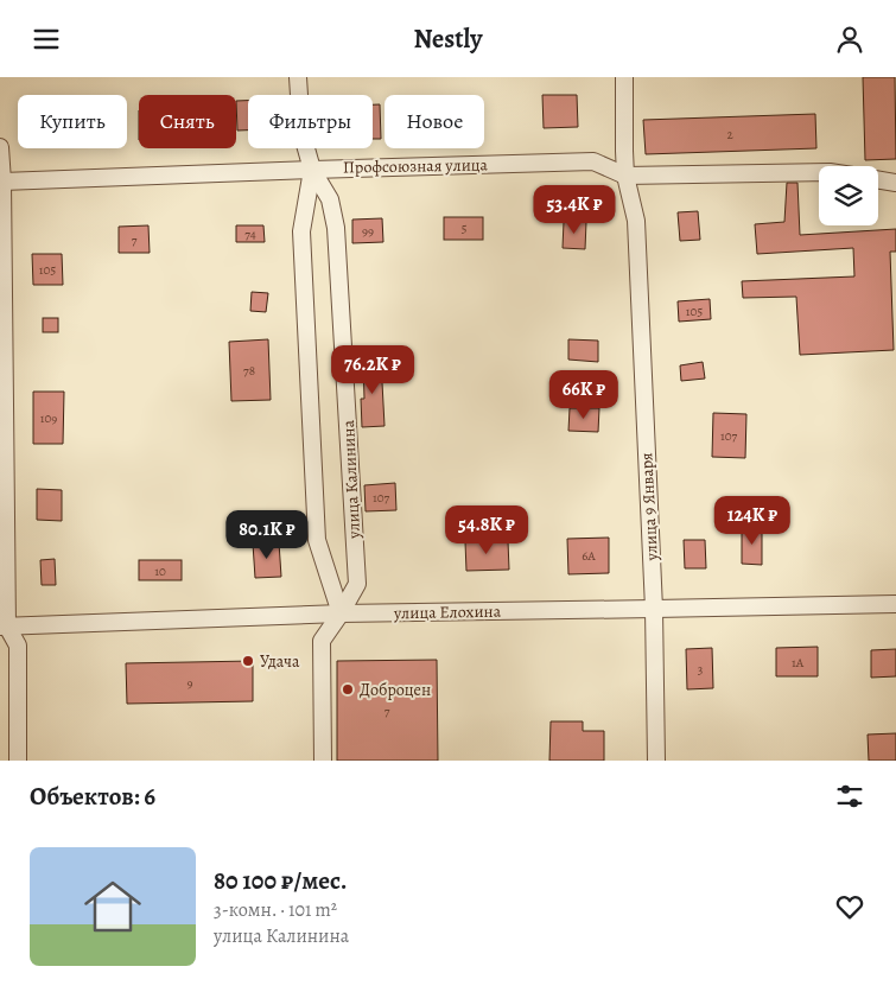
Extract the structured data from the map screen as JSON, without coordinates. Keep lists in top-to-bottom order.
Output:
{
  "streets": {
    "street": [
      "Профсоюзная улица",
      "улица Калинина",
      "улица 9 Января",
      "улица Елохина"
    ]
  },
  "crossings": [
    ["Профсоюзная улица", "улица Калинина"],
    ["Профсоюзная улица", "улица 9 Января"],
    ["улица Калинина", "улица Елохина"],
    ["улица 9 Января", "улица Елохина"]
  ],
  "places": ["Удача", "Доброцен"],
  "house_numbers": [
    "2",
    "5",
    "99",
    "74",
    "7",
    "105",
    "105",
    "78",
    "109",
    "107",
    "107",
    "6А",
    "10",
    "1А",
    "3",
    "9",
    "7"
  ],
  "page": {
    "header": "Nestly",
    "chip": [
      "Купить",
      "Снять",
      "Фильтры",
      "Новое"
    ],
    "price": [
      "53.4K ₽",
      "76.2K ₽",
      "66K ₽",
      "124K ₽",
      "54.8K ₽",
      "80.1K ₽"
    ],
    "heading": "Объектов: 6",
    "list": [
      {
        "name": "80 100 ₽/мес.",
        "note": "3-комн. · 101 m² · улица Калинина"
      }
    ]
  }
}
